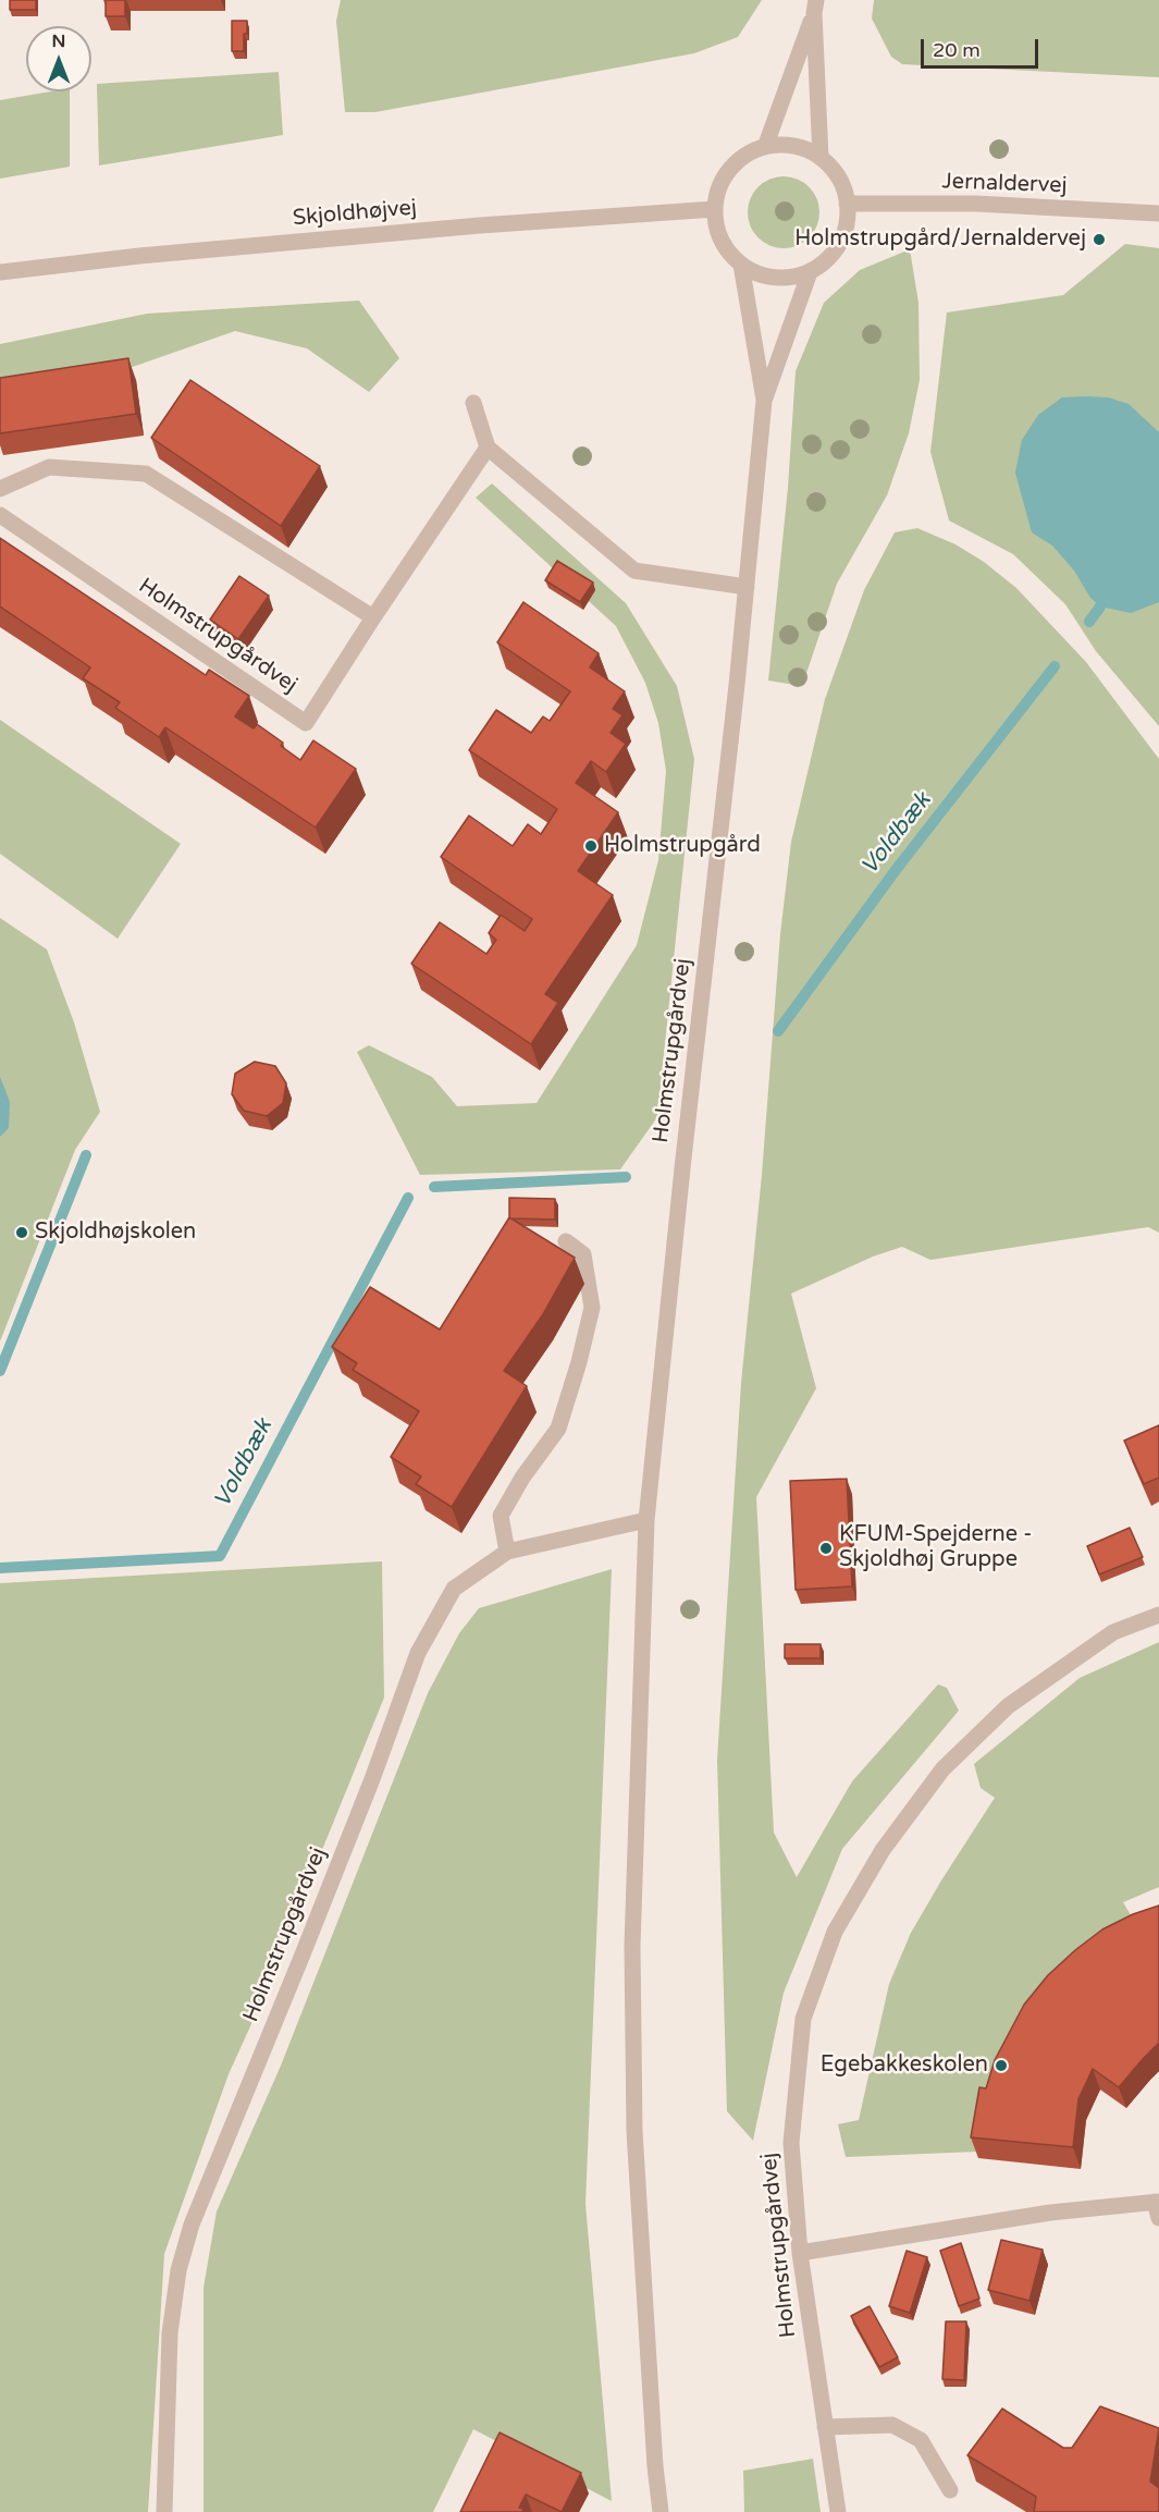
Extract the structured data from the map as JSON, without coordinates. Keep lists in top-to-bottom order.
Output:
{
  "streets": {
    "street": ["Jernaldervej", "Skjoldhøjvej", "Holmstrupgårdvej"]
  },
  "crossings": [
    ["Jernaldervej", "Skjoldhøjvej"],
    ["Jernaldervej", "Holmstrupgårdvej"],
    ["Skjoldhøjvej", "Holmstrupgårdvej"]
  ],
  "water": ["Voldbæk"],
  "places": [
    "Holmstrupgård/Jernaldervej",
    "Holmstrupgård",
    "Skjoldhøjskolen",
    "KFUM-Spejderne - Skjoldhøj Gruppe",
    "Egebakkeskolen"
  ],
  "scale_bar": "20 m",
  "north": "top"
}
